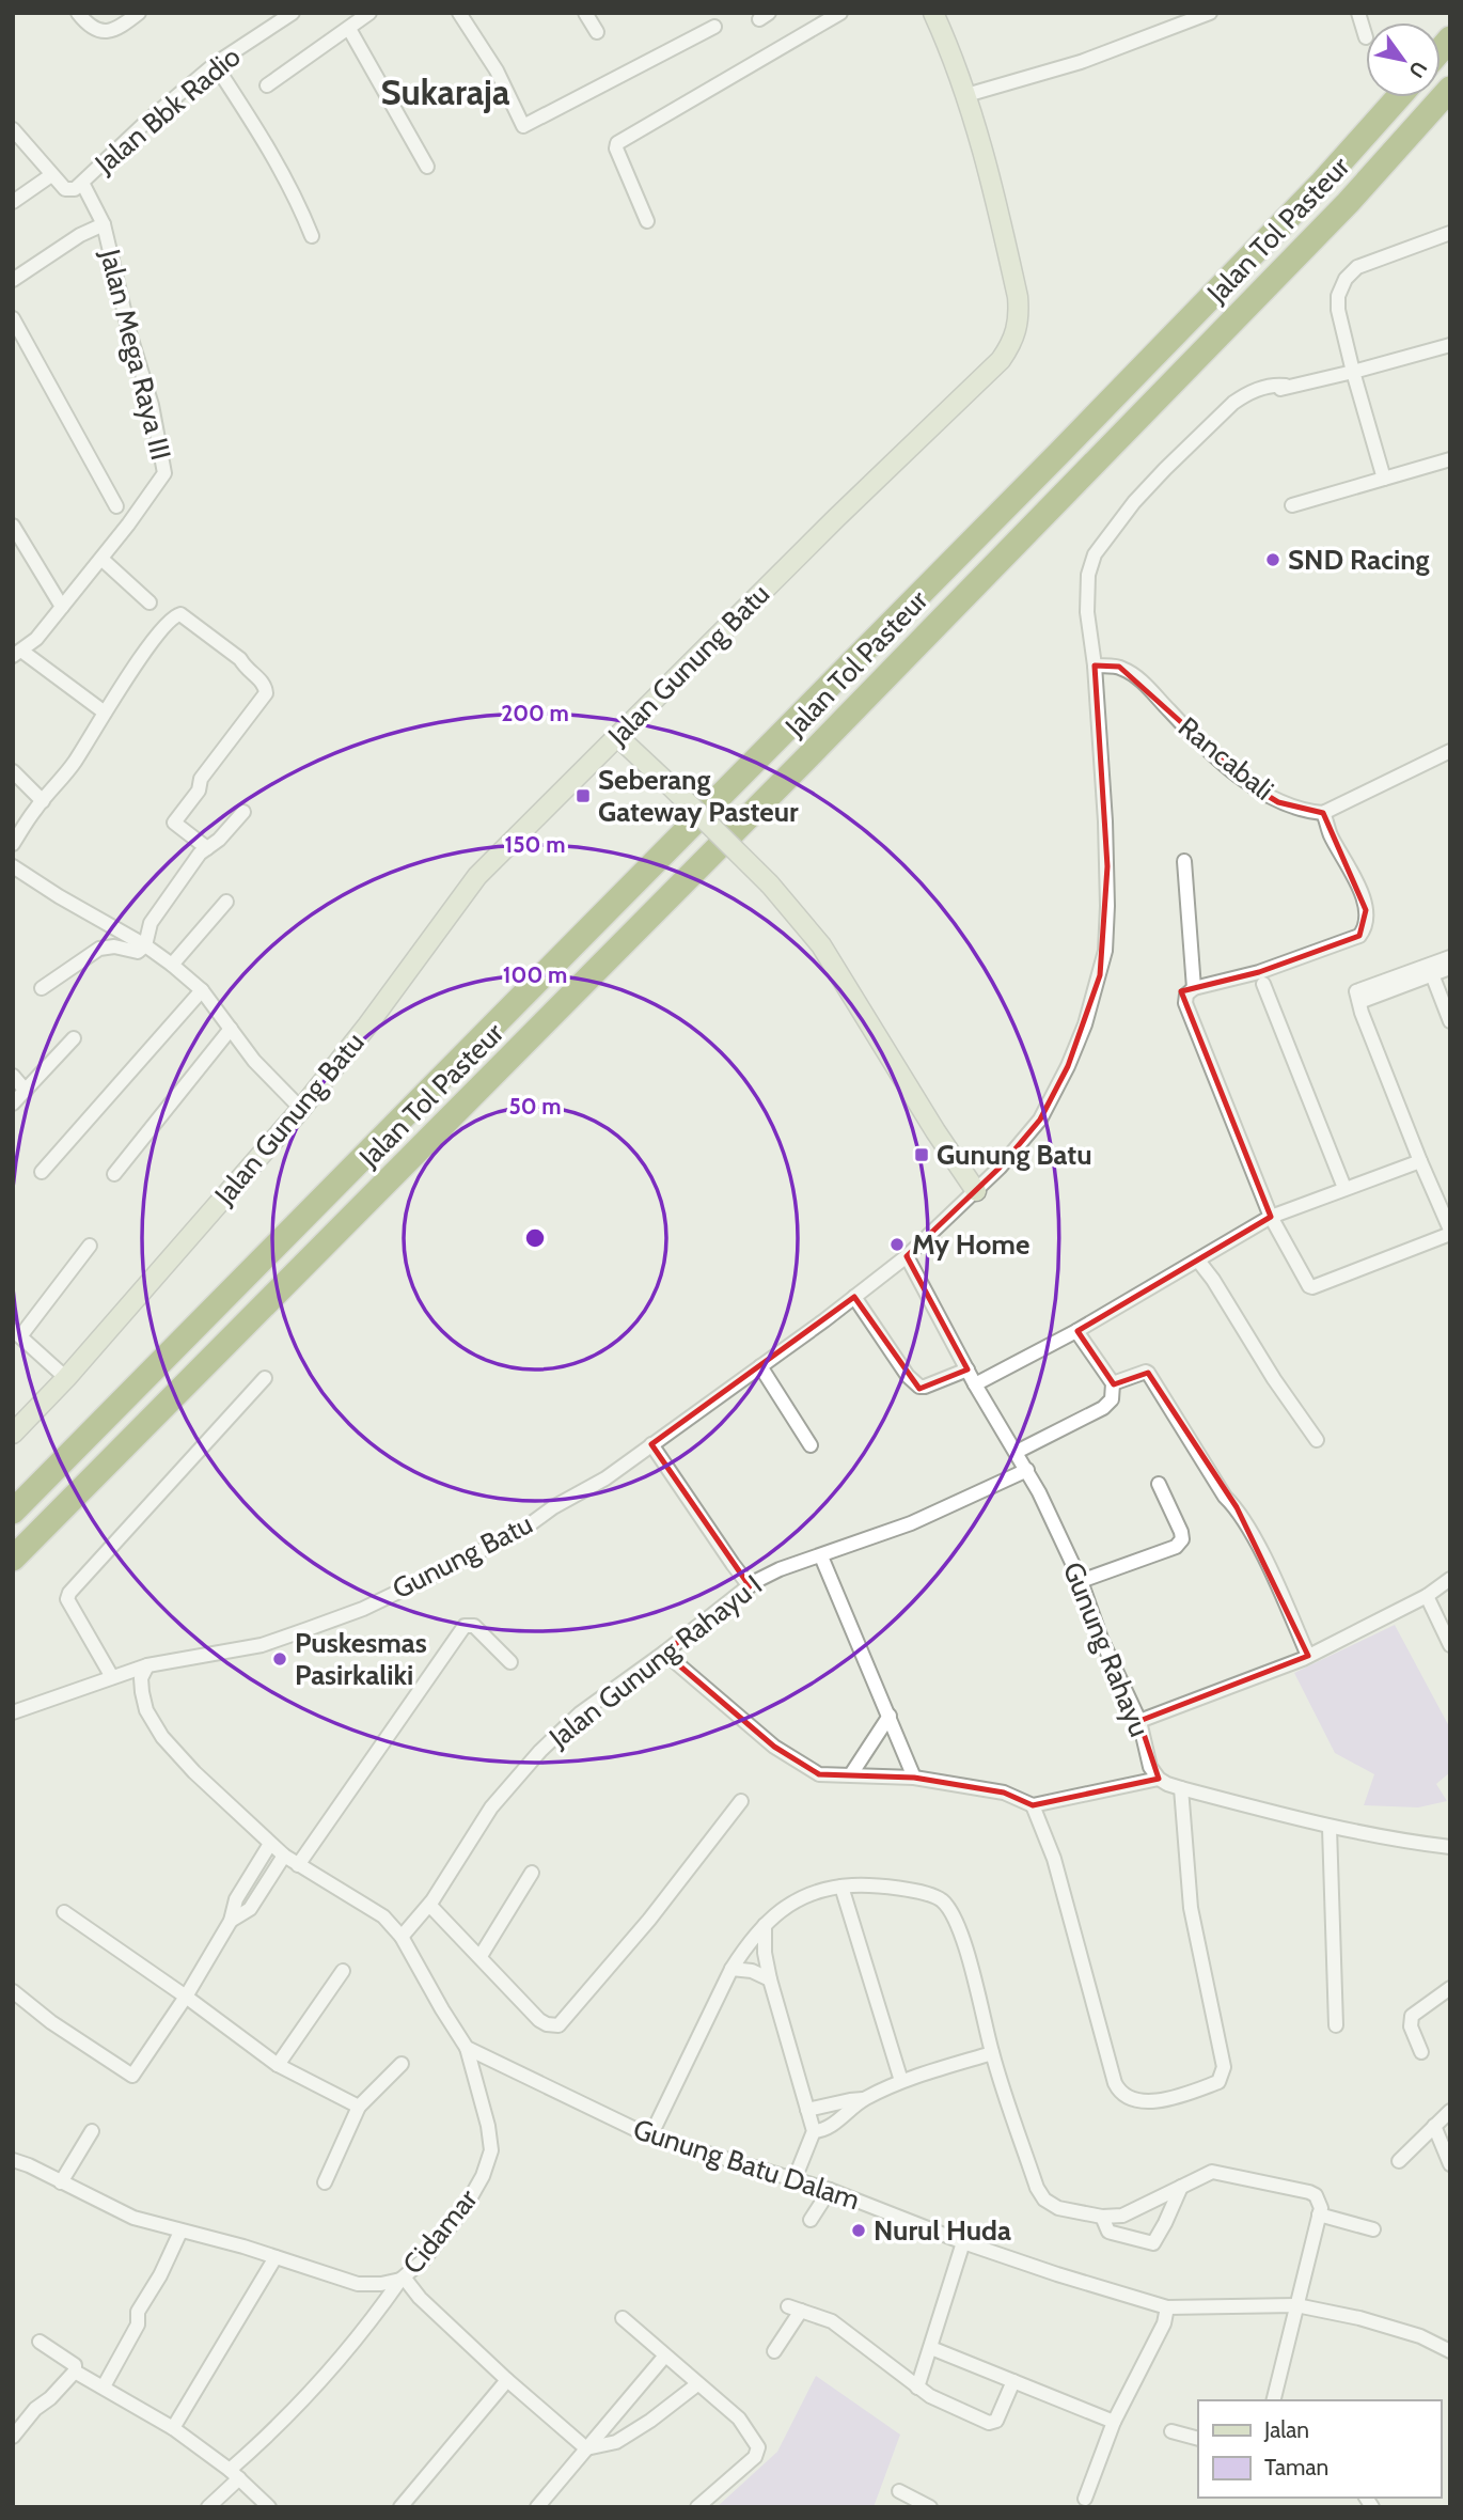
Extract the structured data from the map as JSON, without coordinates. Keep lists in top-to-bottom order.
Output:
{
  "streets": {
    "highway": ["Jalan Tol Pasteur"],
    "main road": ["Jalan Gunung Batu"],
    "street": [
      "Jalan Bbk Radio",
      "Jalan Mega Raya III",
      "Rancabali",
      "Gunung Batu",
      "Gunung Rahayu",
      "Jalan Gunung Rahayu I",
      "Gunung Batu Dalam",
      "Cidamar"
    ]
  },
  "crossings": [
    ["Jalan Bbk Radio", "Jalan Mega Raya III"],
    ["Rancabali", "Gunung Batu"],
    ["Gunung Batu", "Gunung Rahayu"],
    ["Gunung Rahayu", "Jalan Gunung Rahayu I"],
    ["Gunung Batu Dalam", "Cidamar"]
  ],
  "districts": ["Sukaraja"],
  "places": {
    "other": [
      "SND Racing",
      "My Home",
      "Puskesmas Pasirkaliki",
      "Nurul Huda"
    ],
    "transit": ["Seberang Gateway Pasteur", "Gunung Batu"]
  },
  "legend": ["Jalan", "Taman"],
  "north": "bottom right",
  "rings": [
    "200 m",
    "150 m",
    "100 m",
    "50 m"
  ]
}
